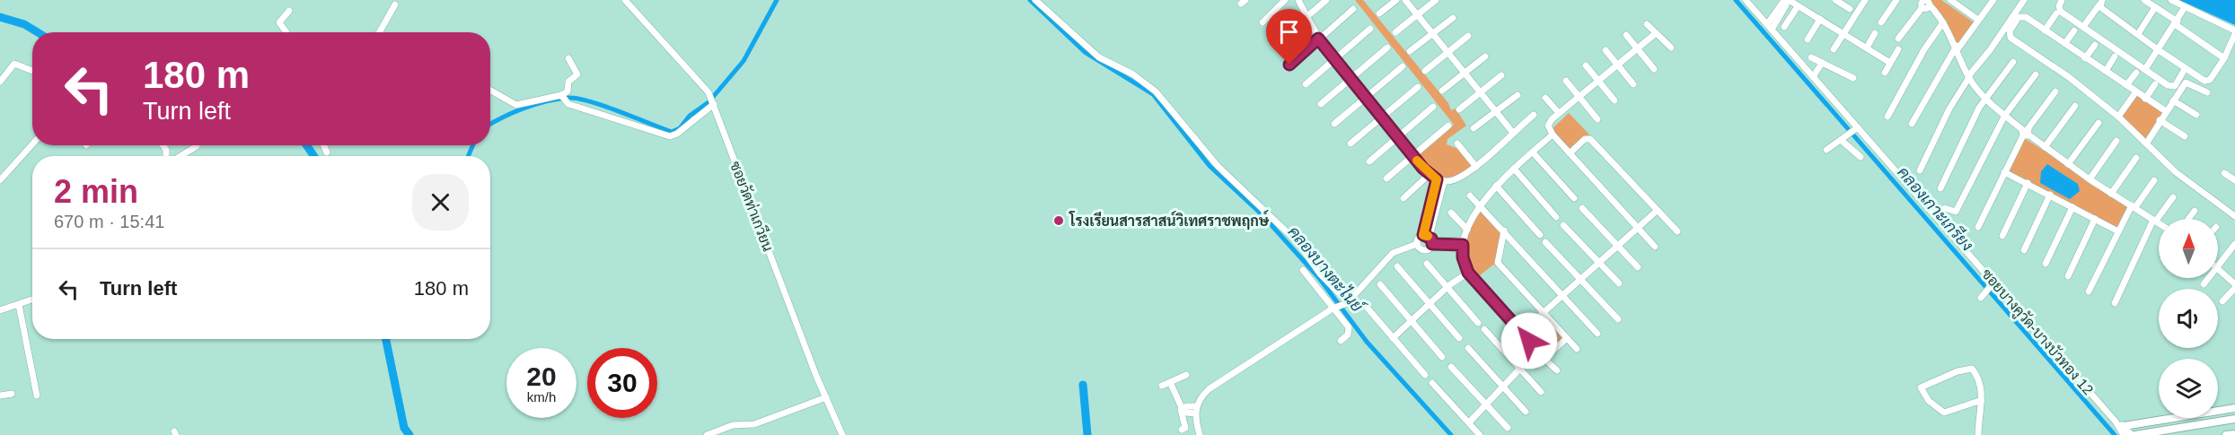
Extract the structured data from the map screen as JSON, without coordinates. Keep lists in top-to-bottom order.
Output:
{
  "streets": {
    "street": ["ซอยวัดท่าเกวียน", "ซอยบางคูวัด-บางบัวทอง 12"]
  },
  "water": ["คลองเกาะเกรียง", "คลองบางตะไนย์"],
  "places": ["โรงเรียนสารสาสน์วิเทศราชพฤกษ์"],
  "north": "top",
  "page": {
    "turn": ["180 m", "Turn left"],
    "heading": ["2 min", "670 m · 15:41"],
    "list": [
      {
        "name": "Turn left",
        "value": "180 m"
      }
    ],
    "speed": "20 km/h",
    "limit": "30"
  }
}
